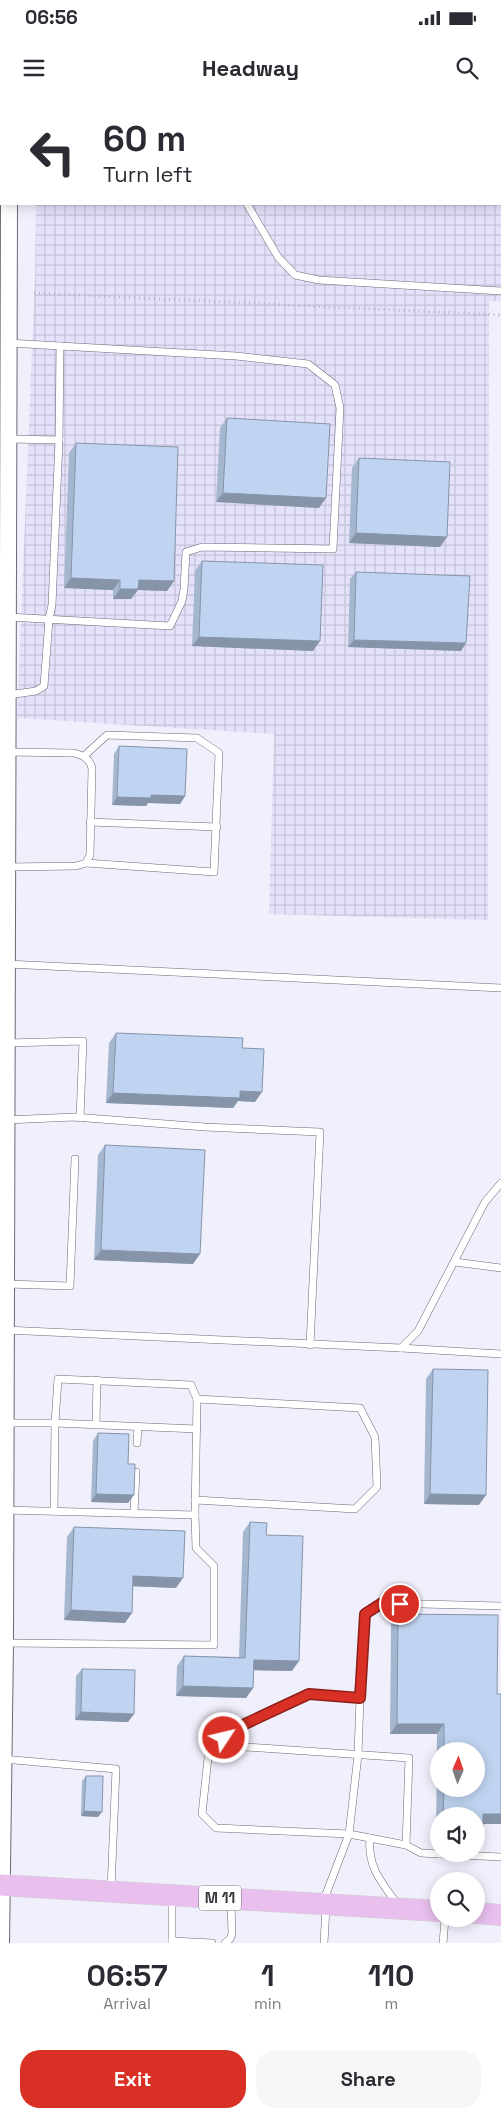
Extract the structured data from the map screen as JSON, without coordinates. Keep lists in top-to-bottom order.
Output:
{
  "streets": {
    "main road": ["M 11"]
  },
  "north": "top",
  "page": {
    "status": "06:56",
    "header": "Headway",
    "turn": ["60 m", "Turn left"],
    "eta": [
      "06:57",
      "Arrival",
      "1",
      "min",
      "110",
      "m"
    ],
    "buttons": ["Exit", "Share"]
  }
}
